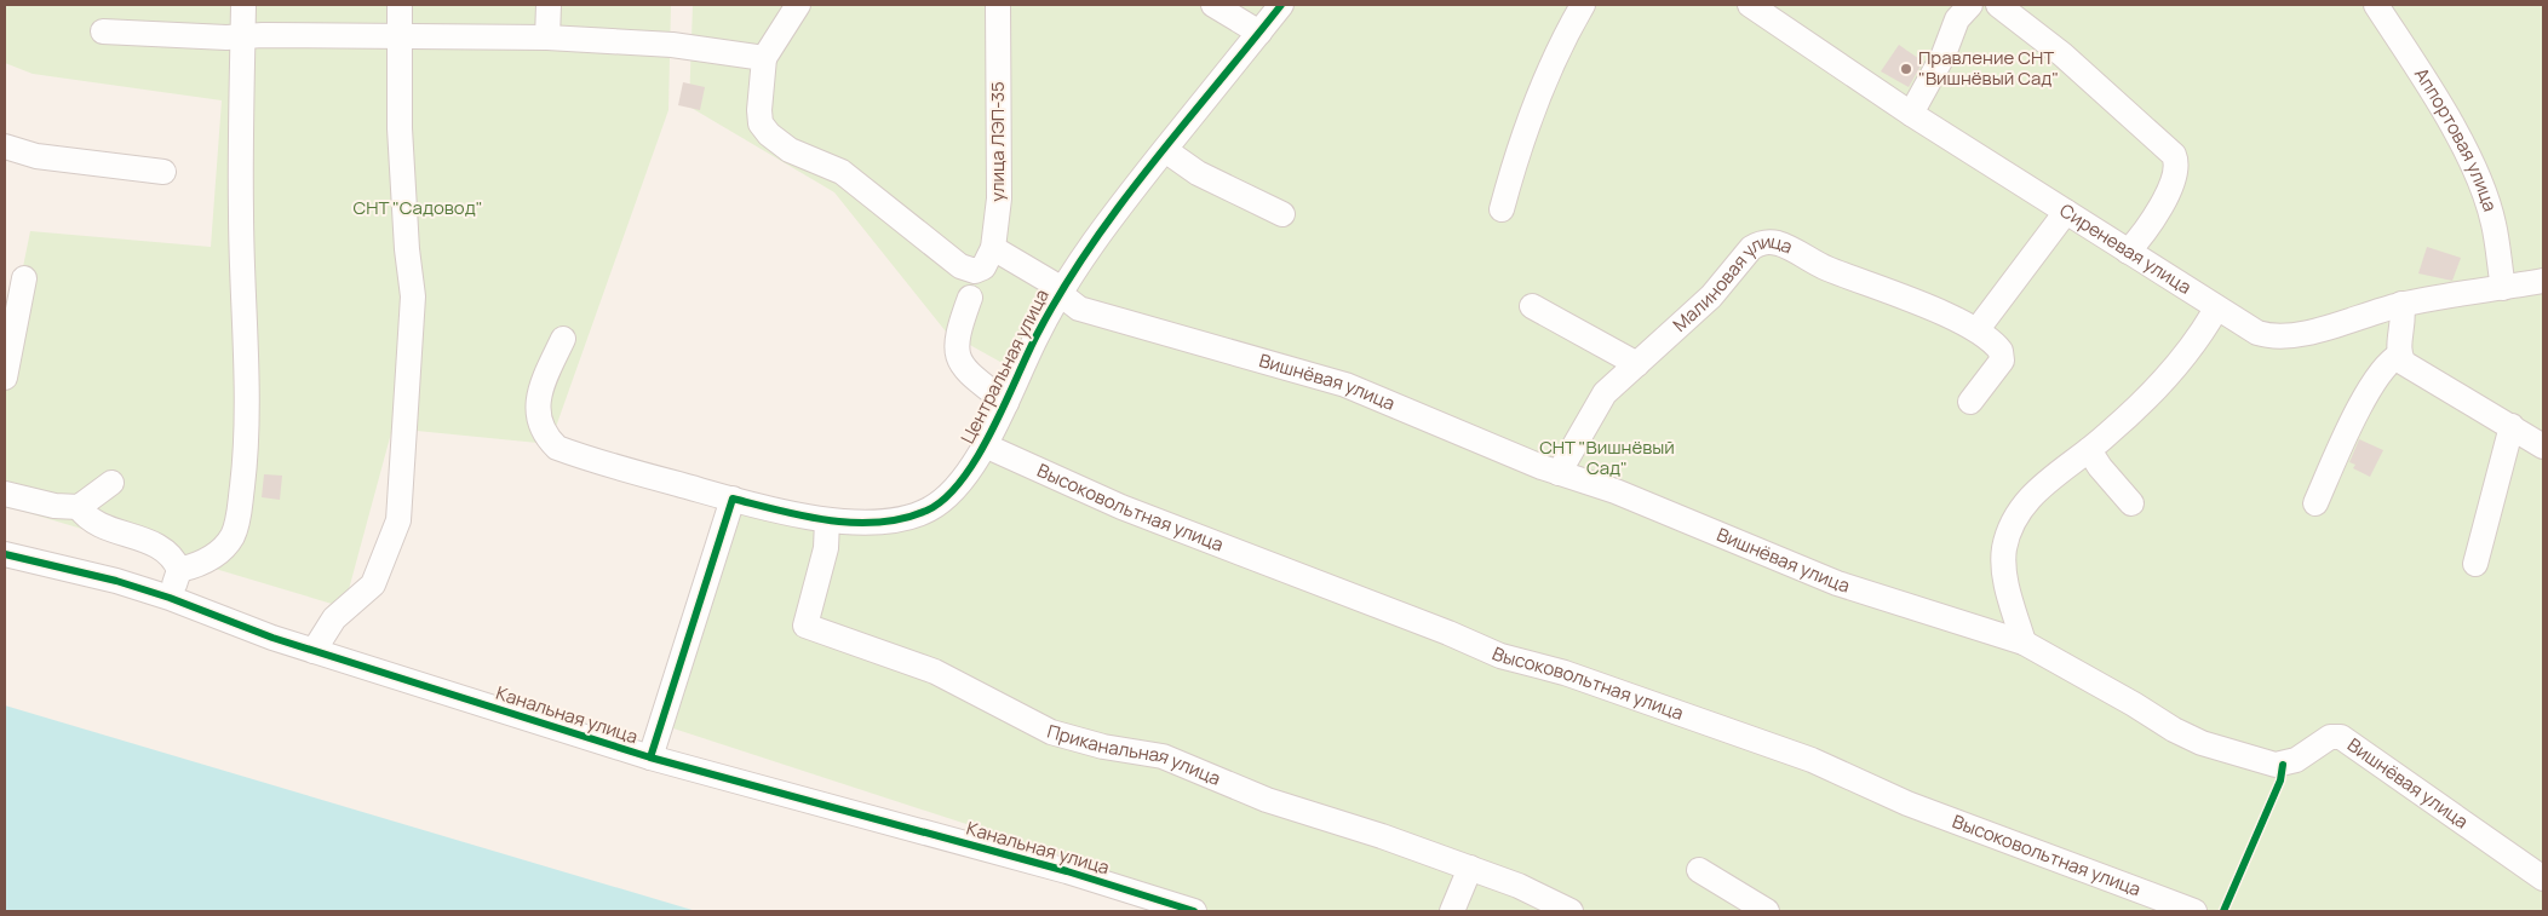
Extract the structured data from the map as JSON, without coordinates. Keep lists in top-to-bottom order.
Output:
{
  "streets": {
    "street": [
      "улица ЛЭП-35",
      "Аппортовая улица",
      "Сиреневая улица",
      "Малиновая улица",
      "Центральная улица",
      "Вишнёвая улица",
      "Высоковольтная улица",
      "Канальная улица",
      "Приканальная улица"
    ]
  },
  "crossings": [
    ["улица ЛЭП-35", "Вишнёвая улица"],
    ["Аппортовая улица", "Сиреневая улица"],
    ["Малиновая улица", "Вишнёвая улица"],
    ["Центральная улица", "Вишнёвая улица"],
    ["Центральная улица", "Высоковольтная улица"],
    ["Центральная улица", "Приканальная улица"]
  ],
  "parks": ["СНТ \"Садовод\"", "СНТ \"Вишнёвый Сад\""],
  "places": ["Правление СНТ \"Вишнёвый Сад\""]
}
